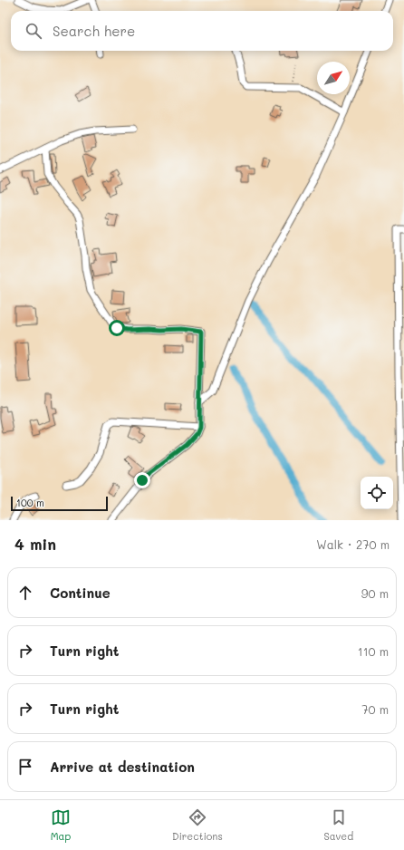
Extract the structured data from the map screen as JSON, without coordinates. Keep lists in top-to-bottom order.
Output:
{
  "scale_bar": "100 m",
  "north": "top right",
  "page": {
    "search": "Search here",
    "scale": "100 m",
    "heading": ["4 min", "Walk · 270 m"],
    "list": [
      ["Continue", "90 m"],
      ["Turn right", "110 m"],
      ["Turn right", "70 m"],
      "Arrive at destination"
    ],
    "nav": ["Map", "Directions", "Saved"]
  }
}
